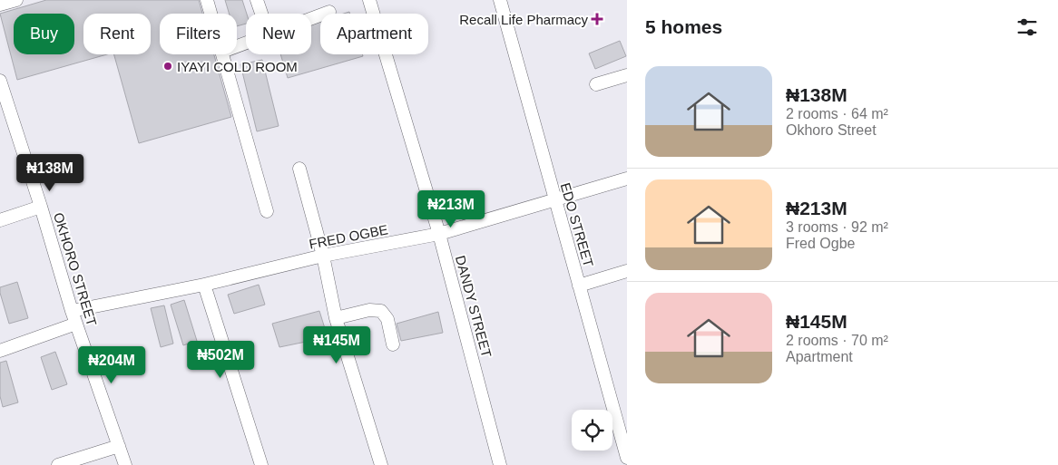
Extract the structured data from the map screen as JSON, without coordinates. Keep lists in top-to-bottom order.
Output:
{
  "streets": {
    "street": [
      "EDO STREET",
      "FRED OGBE",
      "OKHORO STREET",
      "DANDY STREET"
    ]
  },
  "crossings": [
    ["EDO STREET", "FRED OGBE"],
    ["FRED OGBE", "OKHORO STREET"],
    ["FRED OGBE", "DANDY STREET"]
  ],
  "places": {
    "health": ["Recall Life Pharmacy"],
    "other": ["IYAYI COLD ROOM"]
  },
  "page": {
    "heading": "5 homes",
    "chip": [
      "Buy",
      "Rent",
      "Filters",
      "New",
      "Apartment"
    ],
    "list": [
      {
        "name": "₦138M",
        "note": "2 rooms · 64 m² · Okhoro Street"
      },
      {
        "name": "₦213M",
        "note": "3 rooms · 92 m² · Fred Ogbe"
      },
      {
        "name": "₦145M",
        "note": "2 rooms · 70 m² · Apartment"
      }
    ],
    "price": [
      "₦138M",
      "₦213M",
      "₦145M",
      "₦502M",
      "₦204M"
    ]
  }
}
